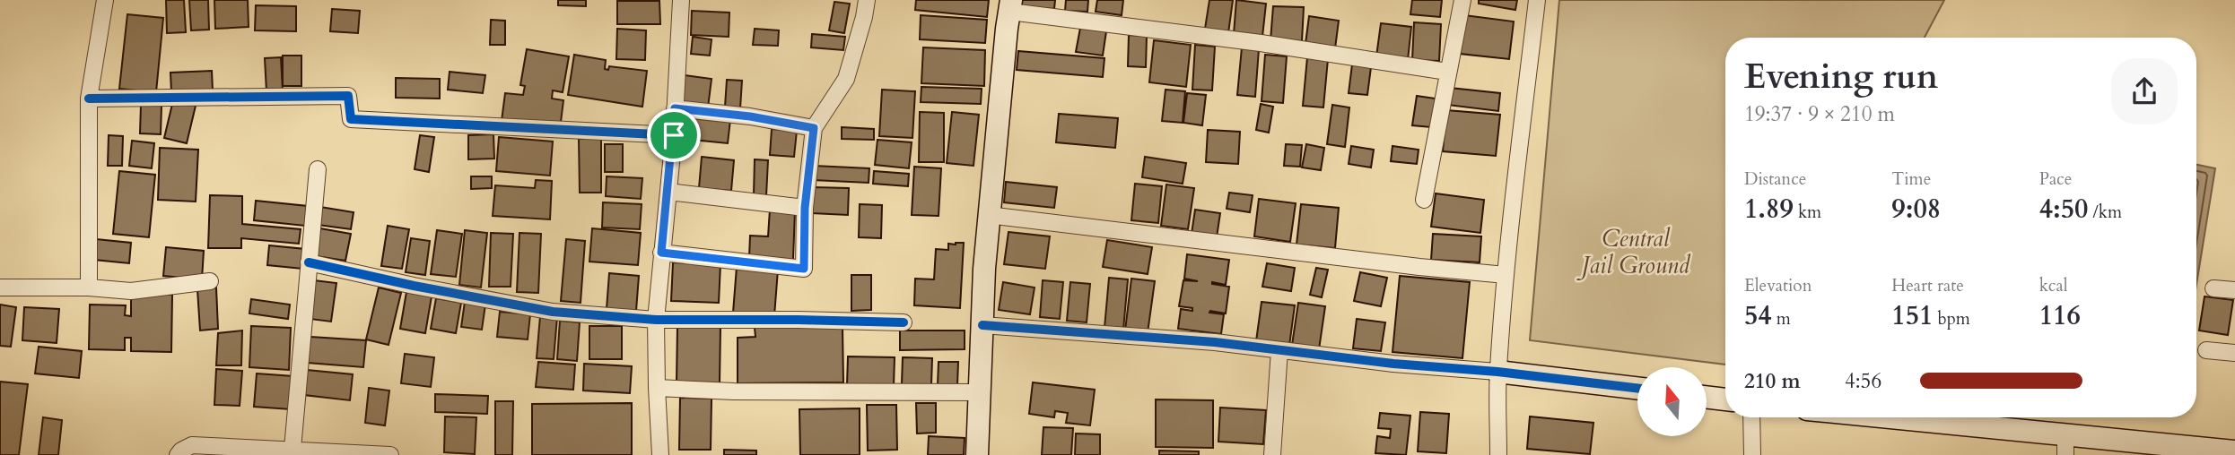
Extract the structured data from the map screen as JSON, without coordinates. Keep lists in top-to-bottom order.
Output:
{
  "parks": ["Central Jail Ground"],
  "north": "top",
  "page": {
    "heading": ["Evening run", "19:37 · 9 × 210 m"],
    "stats": [
      ["Distance", "1.89 km"],
      ["Time", "9:08"],
      ["Pace", "4:50 /km"],
      ["Elevation", "54 m"],
      ["Heart rate", "151 bpm"],
      ["kcal", "116"]
    ],
    "list": [
      {
        "name": "210 m",
        "note": "4:56"
      }
    ]
  }
}
